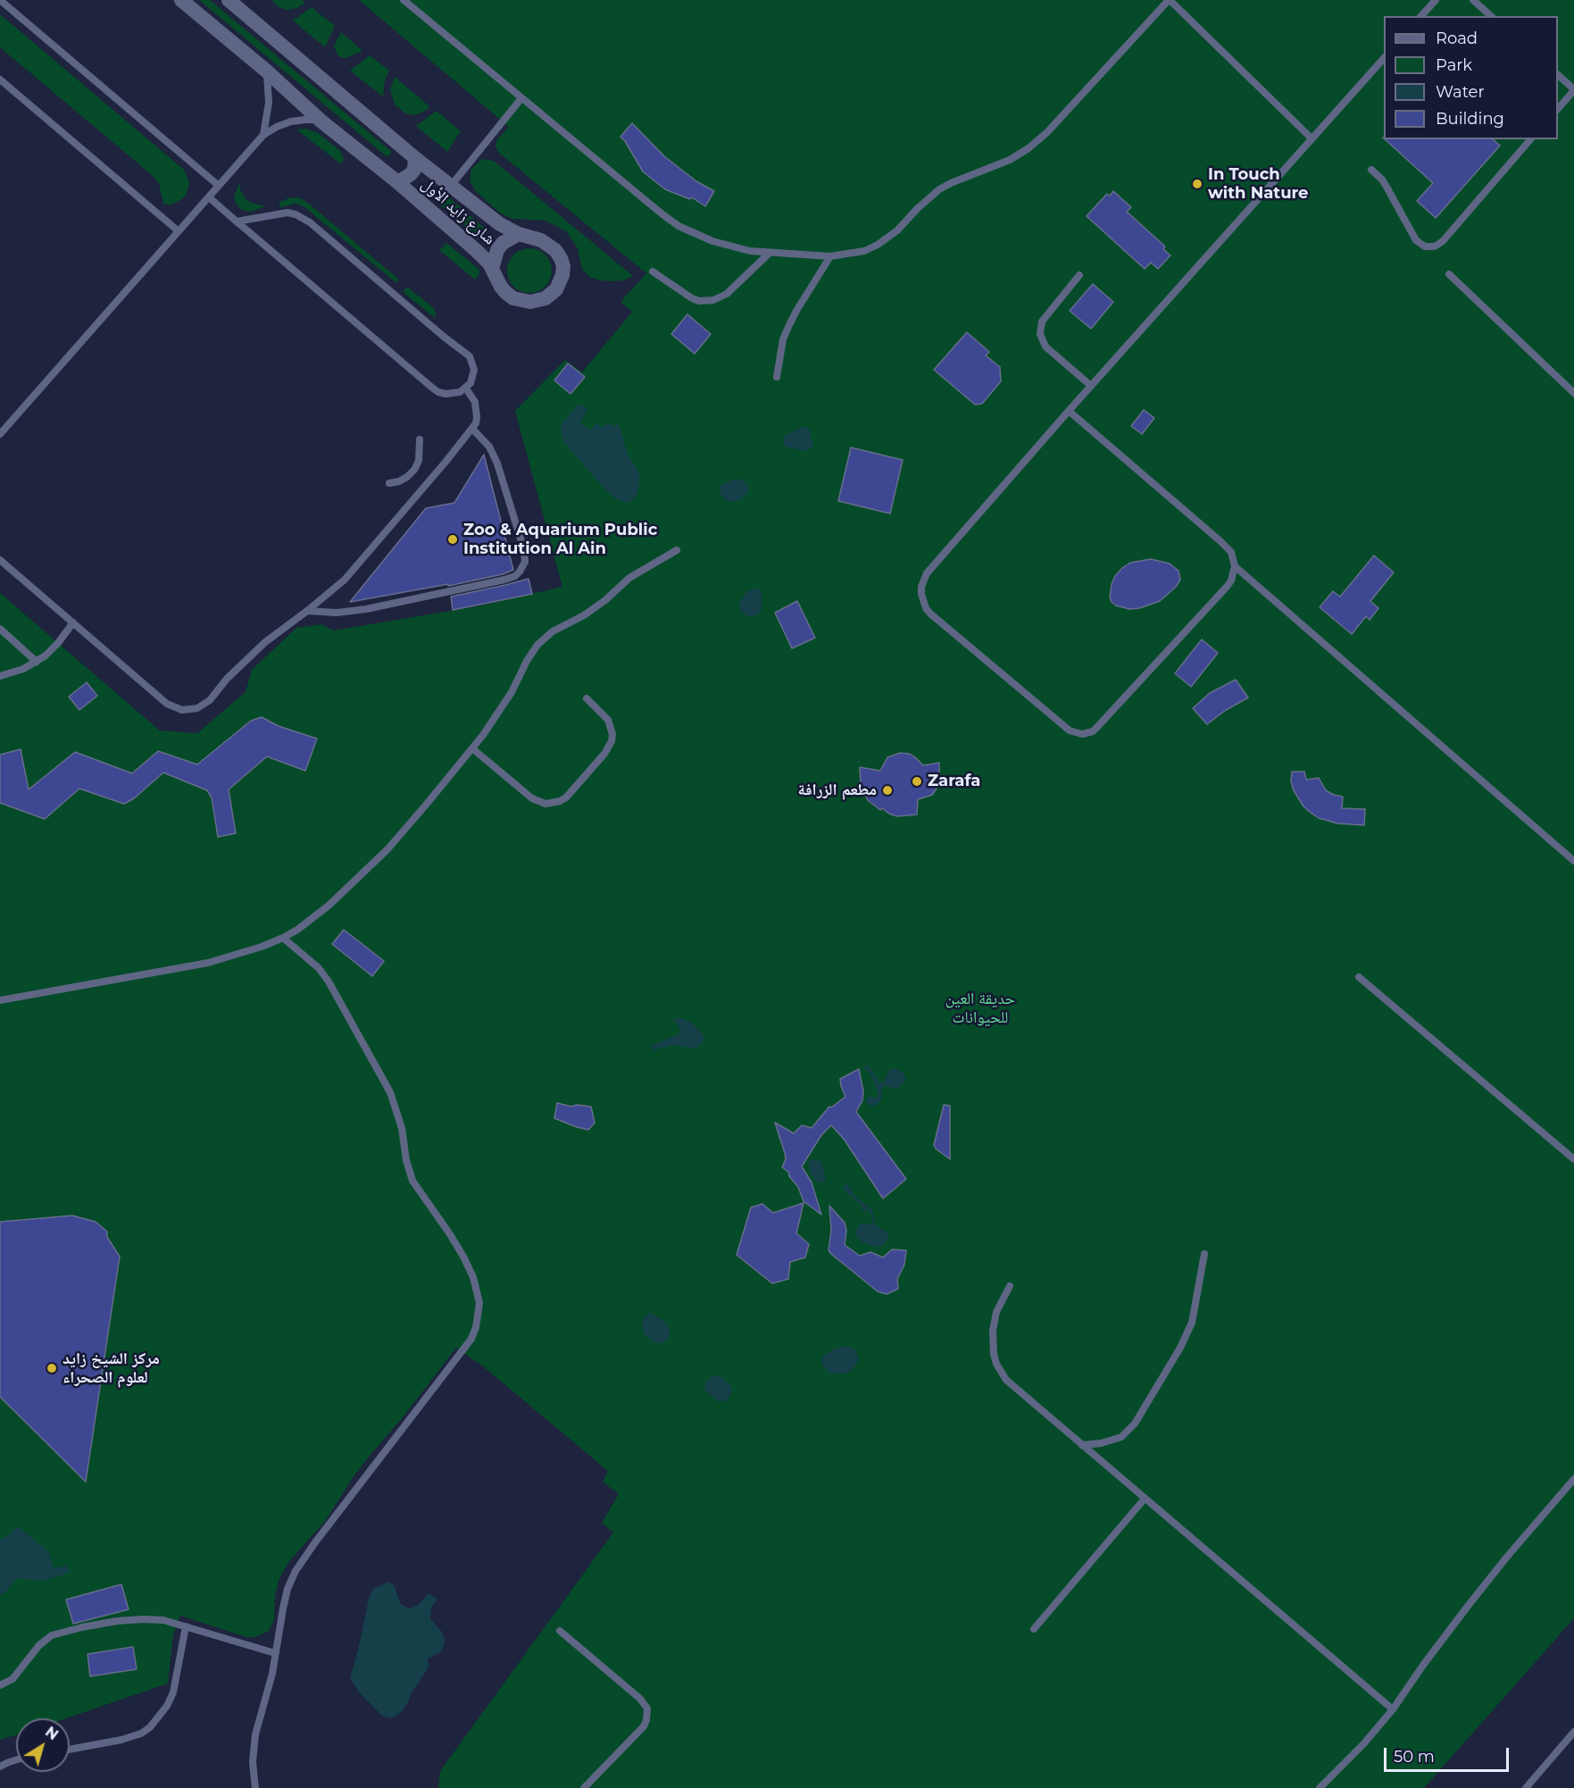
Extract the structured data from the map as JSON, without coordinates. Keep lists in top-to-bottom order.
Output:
{
  "streets": {
    "street": ["شارع زايد الأول"]
  },
  "parks": ["حديقة العين للحيوانات"],
  "places": [
    "In Touch with Nature",
    "Zoo & Aquarium Public Institution Al Ain",
    "Zarafa",
    "مطعم الزرافة",
    "مركز الشيخ زايد لعلوم الصحراء"
  ],
  "legend": [
    "Road",
    "Park",
    "Water",
    "Building"
  ],
  "scale_bar": "50 m",
  "north": "top right"
}
